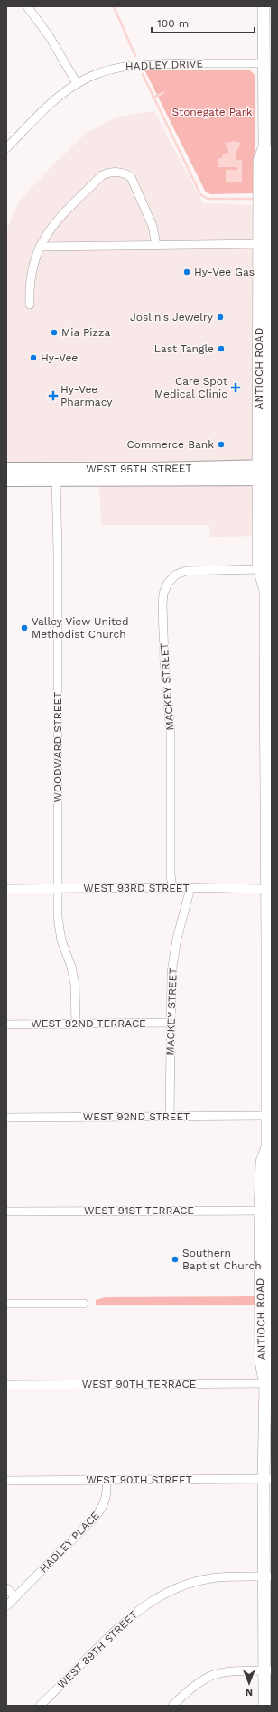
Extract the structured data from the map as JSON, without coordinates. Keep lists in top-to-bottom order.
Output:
{
  "streets": {
    "main road": ["ANTIOCH ROAD", "WEST 95TH STREET"],
    "street": [
      "HADLEY DRIVE",
      "MACKEY STREET",
      "WOODWARD STREET",
      "WEST 93RD STREET",
      "WEST 92ND TERRACE",
      "WEST 92ND STREET",
      "WEST 91ST TERRACE",
      "WEST 90TH TERRACE",
      "WEST 90TH STREET",
      "HADLEY PLACE",
      "WEST 89TH STREET"
    ]
  },
  "crossings": [
    ["HADLEY DRIVE", "ANTIOCH ROAD"],
    ["ANTIOCH ROAD", "WEST 95TH STREET"],
    ["ANTIOCH ROAD", "MACKEY STREET"],
    ["ANTIOCH ROAD", "WEST 93RD STREET"],
    ["ANTIOCH ROAD", "WEST 92ND STREET"],
    ["ANTIOCH ROAD", "WEST 91ST TERRACE"],
    ["ANTIOCH ROAD", "WEST 90TH TERRACE"],
    ["ANTIOCH ROAD", "WEST 90TH STREET"],
    ["ANTIOCH ROAD", "WEST 89TH STREET"],
    ["WEST 95TH STREET", "WOODWARD STREET"],
    ["MACKEY STREET", "WEST 93RD STREET"],
    ["MACKEY STREET", "WEST 92ND TERRACE"],
    ["MACKEY STREET", "WEST 92ND STREET"],
    ["WOODWARD STREET", "WEST 93RD STREET"],
    ["WOODWARD STREET", "WEST 92ND TERRACE"],
    ["WEST 90TH STREET", "HADLEY PLACE"]
  ],
  "parks": ["Stonegate Park"],
  "places": {
    "other": [
      "Hy-Vee Gas",
      "Joslin's Jewelry",
      "Mia Pizza",
      "Last Tangle",
      "Hy-Vee",
      "Commerce Bank",
      "Valley View United Methodist Church",
      "Southern Baptist Church"
    ],
    "health": ["Care Spot Medical Clinic", "Hy-Vee Pharmacy"]
  },
  "scale_bar": "100 m",
  "north": "bottom"
}
